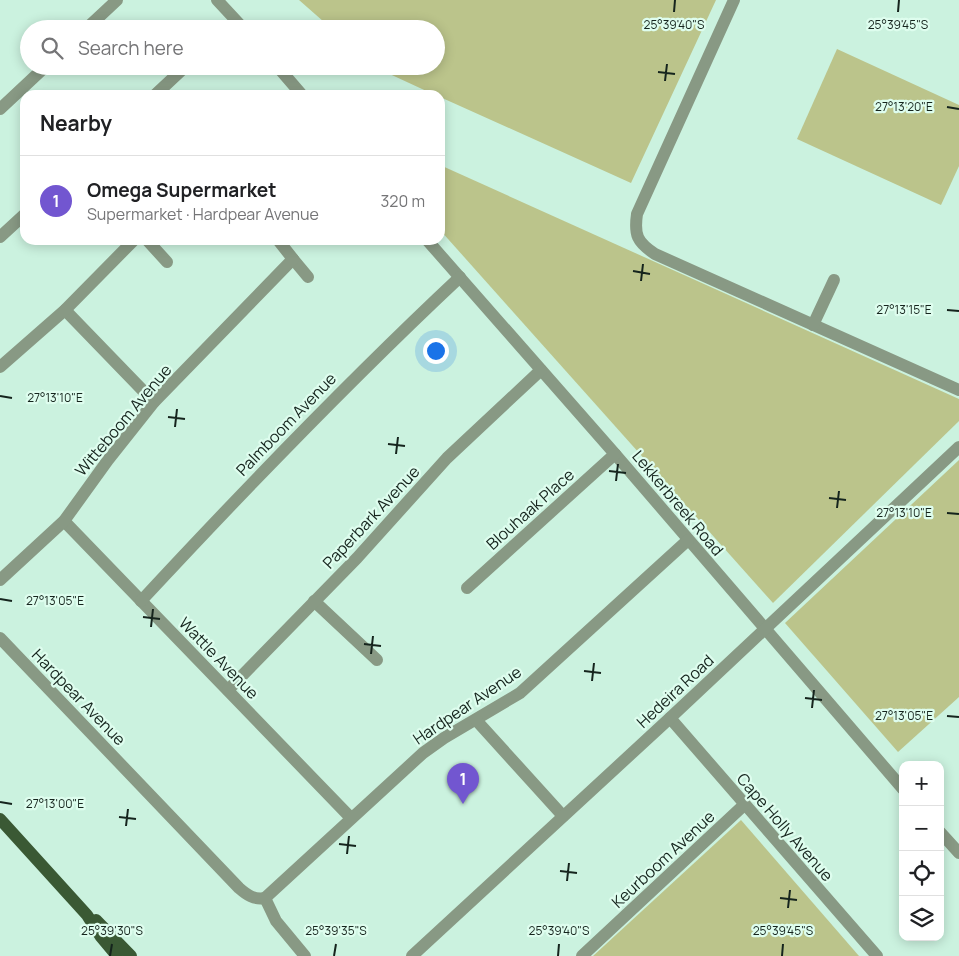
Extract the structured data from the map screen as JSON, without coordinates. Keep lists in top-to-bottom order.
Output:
{
  "streets": {
    "street": [
      "Witteboom Avenue",
      "Palmboom Avenue",
      "Lekkerbreek Road",
      "Blouhaak Place",
      "Paperbark Avenue",
      "Wattle Avenue",
      "Hedeira Road",
      "Hardpear Avenue",
      "Cape Holly Avenue",
      "Keurboom Avenue"
    ]
  },
  "crossings": [
    ["Witteboom Avenue", "Wattle Avenue"],
    ["Palmboom Avenue", "Lekkerbreek Road"],
    ["Palmboom Avenue", "Wattle Avenue"],
    ["Lekkerbreek Road", "Blouhaak Place"],
    ["Lekkerbreek Road", "Paperbark Avenue"],
    ["Lekkerbreek Road", "Hedeira Road"],
    ["Lekkerbreek Road", "Hardpear Avenue"],
    ["Paperbark Avenue", "Wattle Avenue"],
    ["Wattle Avenue", "Hardpear Avenue"],
    ["Hedeira Road", "Cape Holly Avenue"],
    ["Cape Holly Avenue", "Keurboom Avenue"]
  ],
  "page": {
    "search": "Search here",
    "heading": "Nearby",
    "list": [
      {
        "mark": "1",
        "name": "Omega Supermarket",
        "note": "Supermarket · Hardpear Avenue",
        "value": "320 m"
      }
    ],
    "map_buttons": ["+", "−"],
    "pins": "1"
  },
  "coordinates": [
    "25°39'40\"S",
    "25°39'45\"S",
    "27°13'20\"E",
    "27°13'15\"E",
    "27°13'10\"E",
    "27°13'05\"E",
    "27°13'00\"E",
    "25°39'30\"S",
    "25°39'35\"S"
  ]
}
